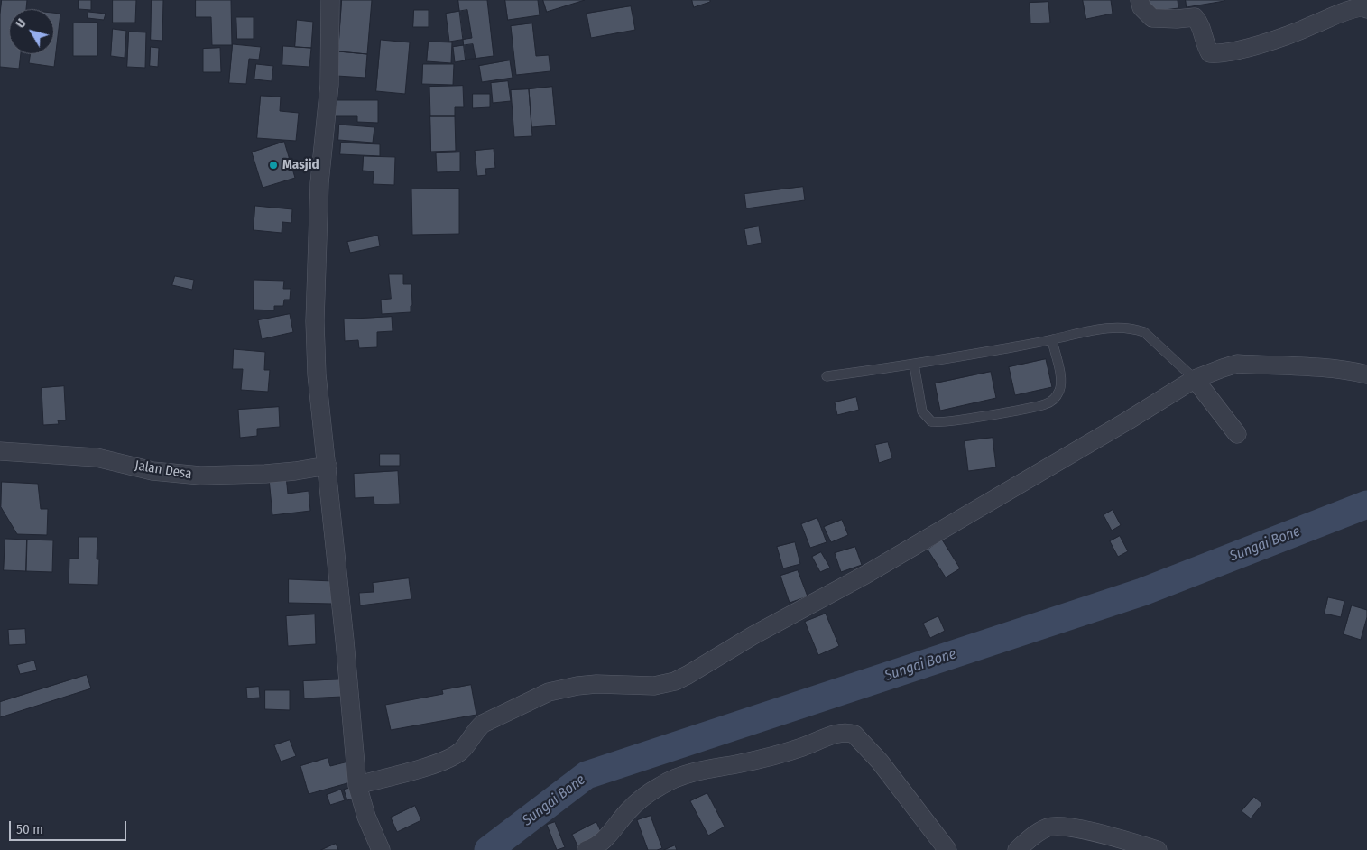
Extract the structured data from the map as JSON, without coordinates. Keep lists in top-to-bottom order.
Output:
{
  "streets": {
    "street": ["Jalan Desa"]
  },
  "water": ["Sungai Bone"],
  "places": ["Masjid"],
  "scale_bar": "50 m",
  "north": "top left"
}
